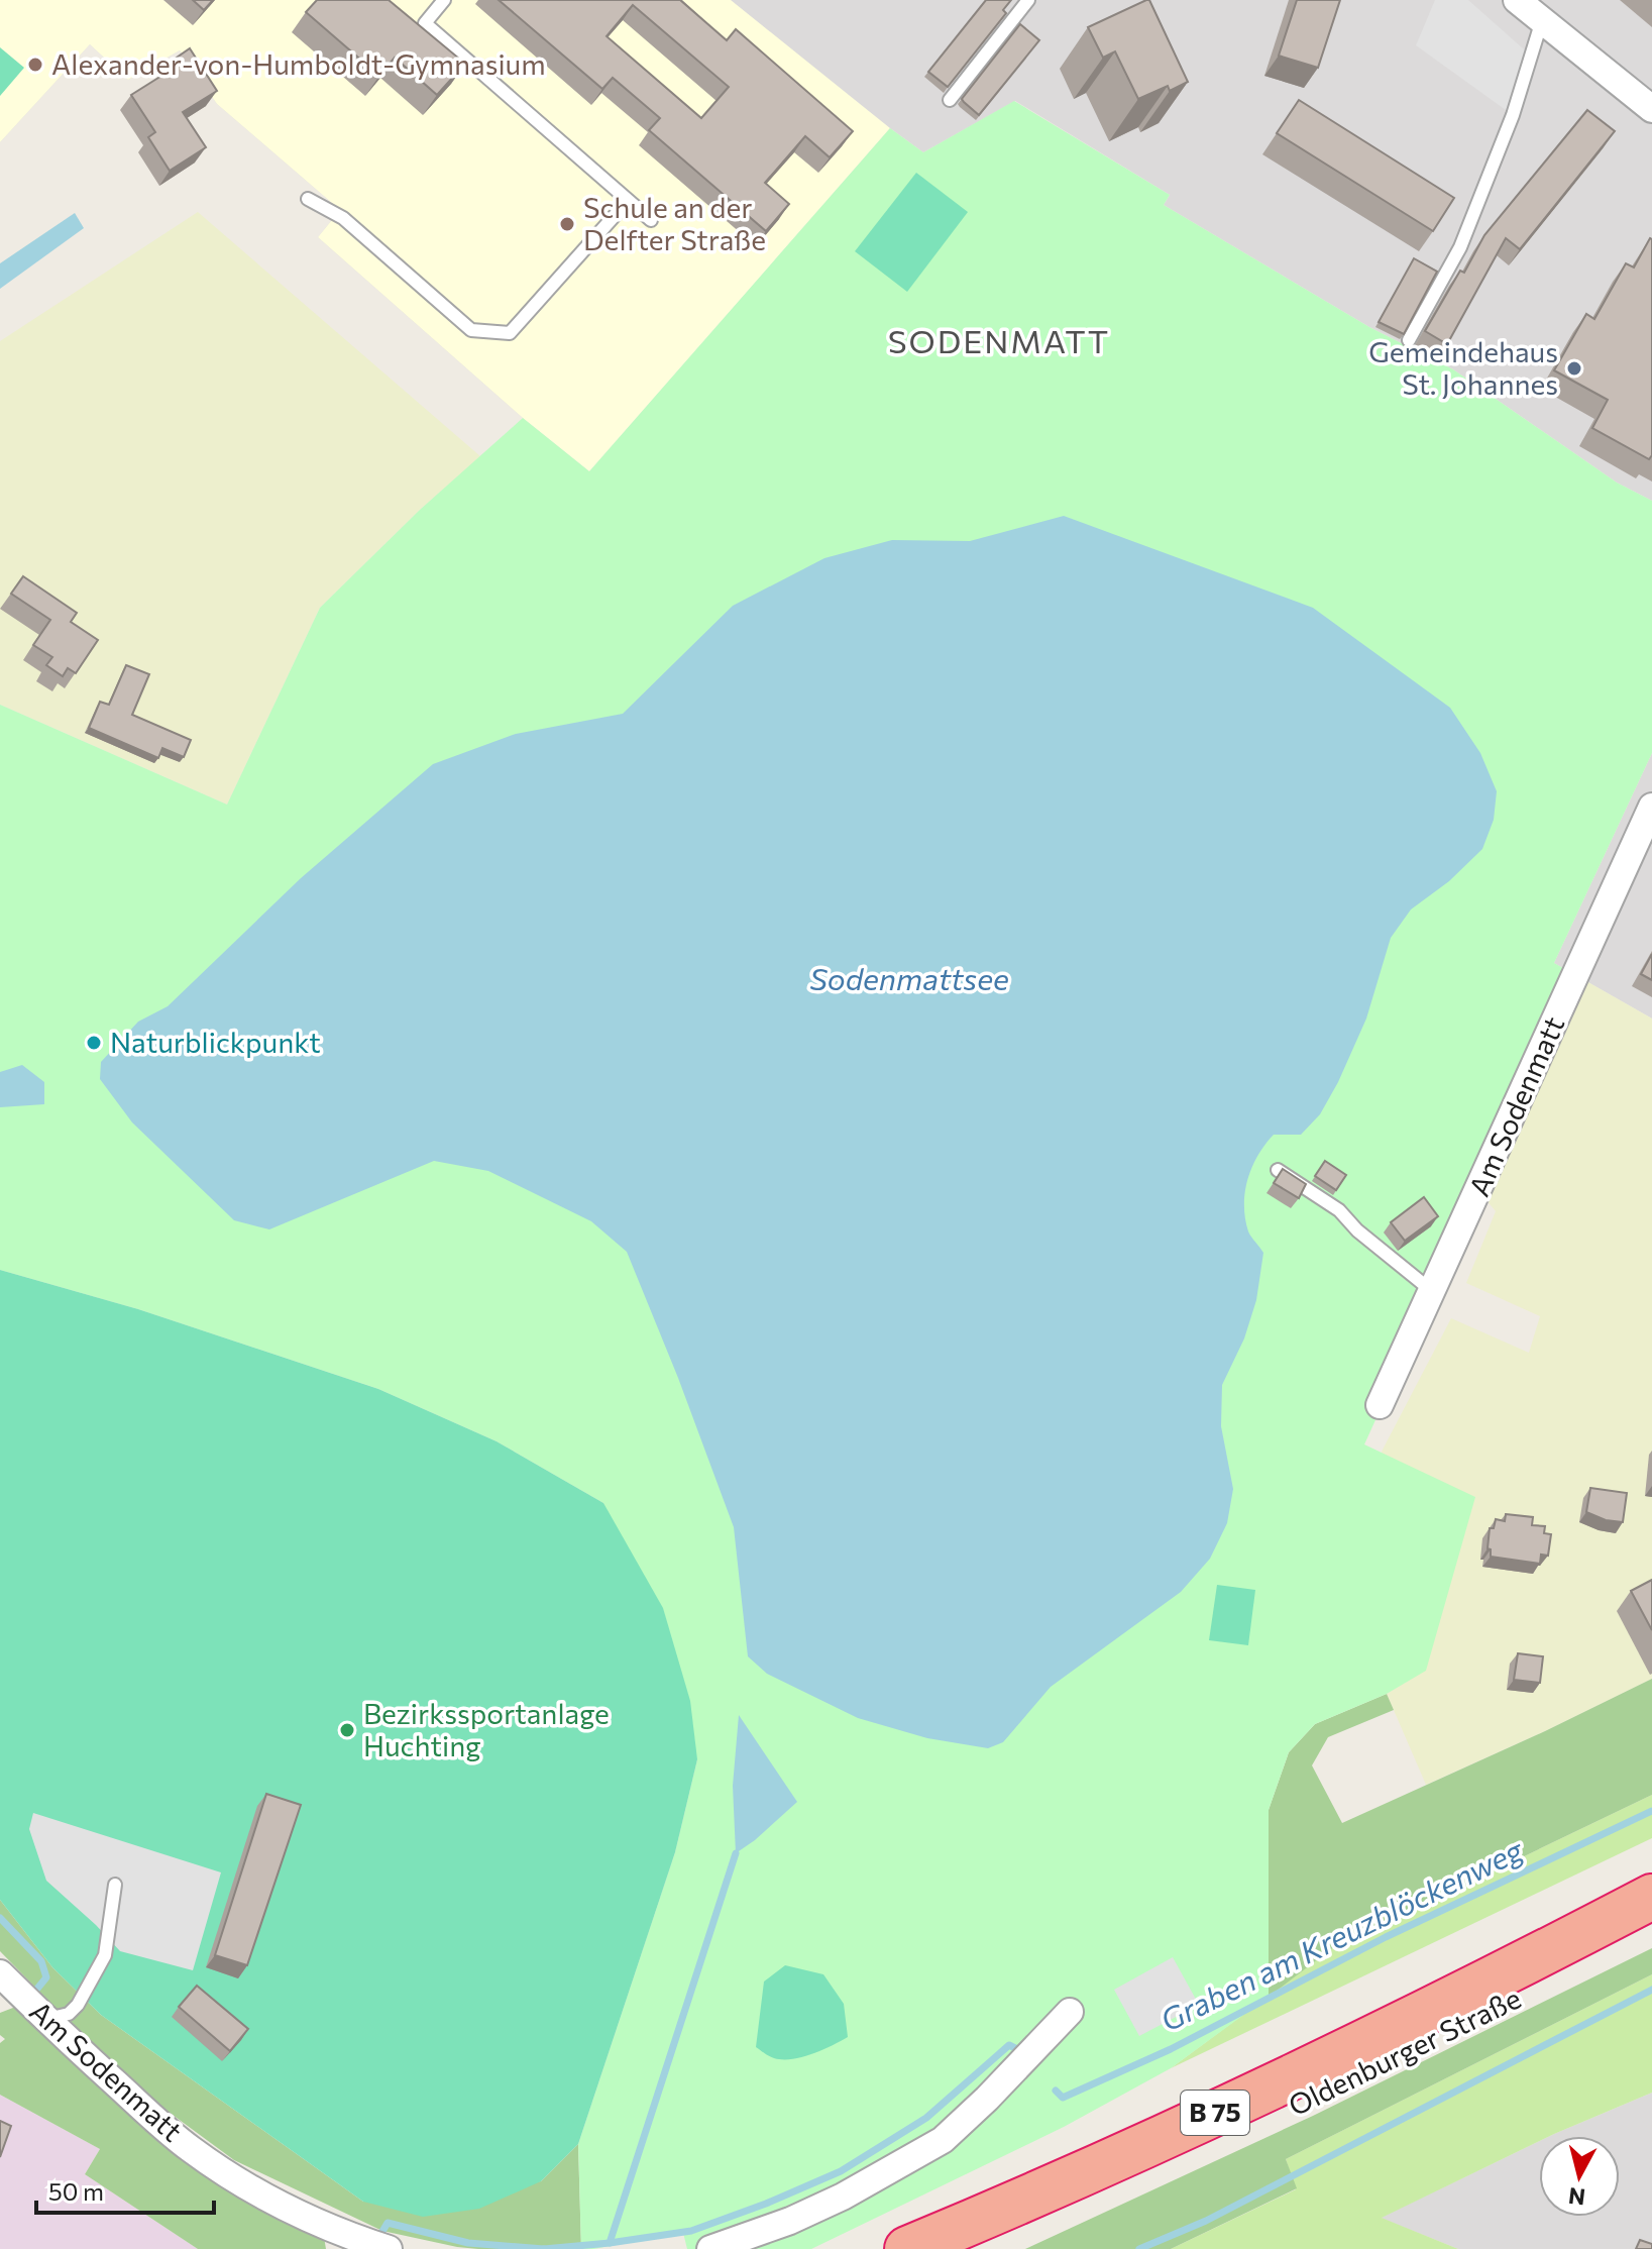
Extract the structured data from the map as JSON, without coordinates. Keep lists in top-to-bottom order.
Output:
{
  "streets": {
    "highway": ["Oldenburger Straße", "B 75"],
    "street": ["Am Sodenmatt"]
  },
  "districts": ["SODENMATT"],
  "water": ["Sodenmattsee", "Graben am Kreuzblöckenweg"],
  "places": [
    "Alexander-von-Humboldt-Gymnasium",
    "Schule an der Delfter Straße",
    "Gemeindehaus St. Johannes",
    "Naturblickpunkt",
    "Bezirkssportanlage Huchting"
  ],
  "scale_bar": "50 m",
  "north": "bottom"
}
